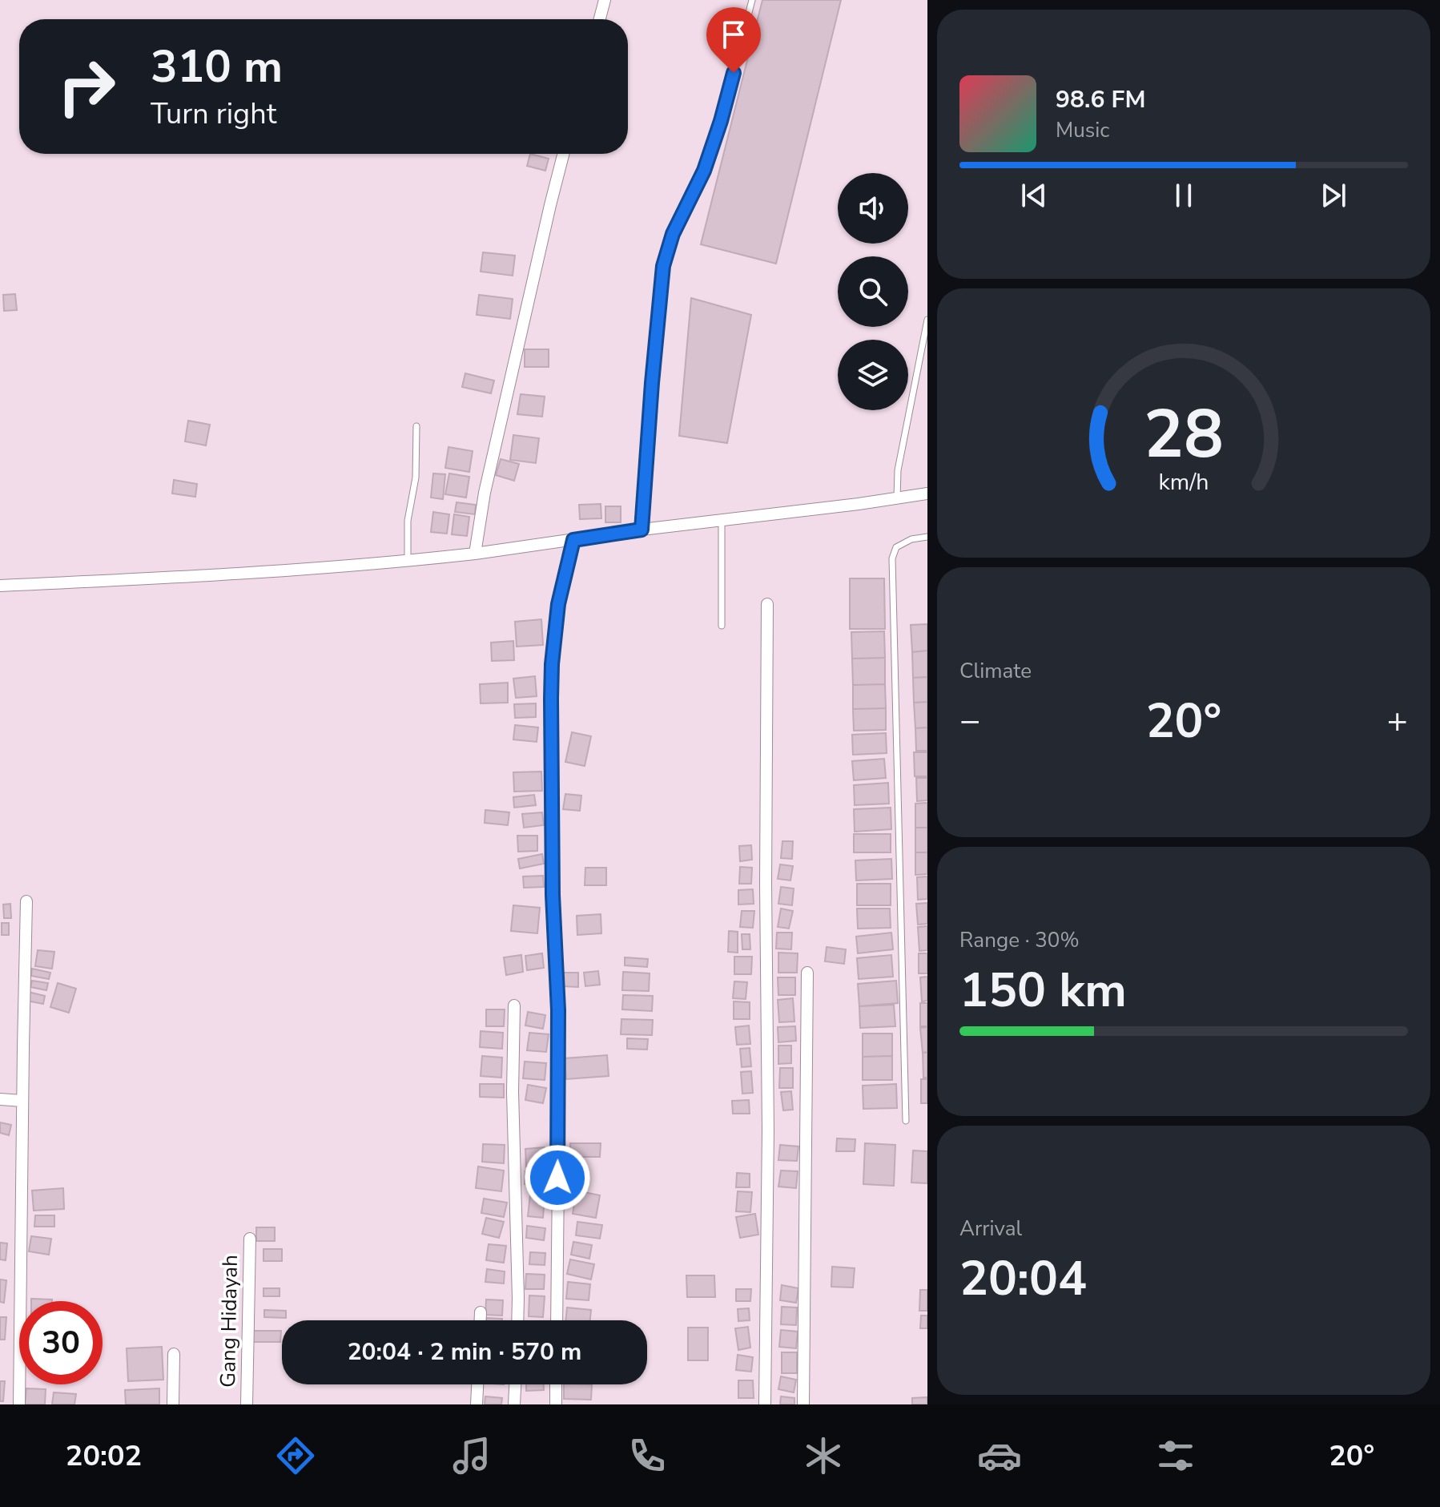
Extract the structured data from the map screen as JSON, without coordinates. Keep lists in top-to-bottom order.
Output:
{
  "streets": {
    "street": ["Gang Hidayah"]
  },
  "page": {
    "turn": ["310 m", "Turn right"],
    "song": ["98.6 FM", "Music"],
    "tile": [
      "Climate",
      ["Range · 30%", "150 km"],
      ["Arrival", "20:04"]
    ],
    "heat": ["−", "20°", "+"],
    "limit": "30",
    "trip": "20:04 · 2 min · 570 m",
    "tabs": ["20:02", "20°"],
    "gauge": ["28", "km/h"]
  }
}
